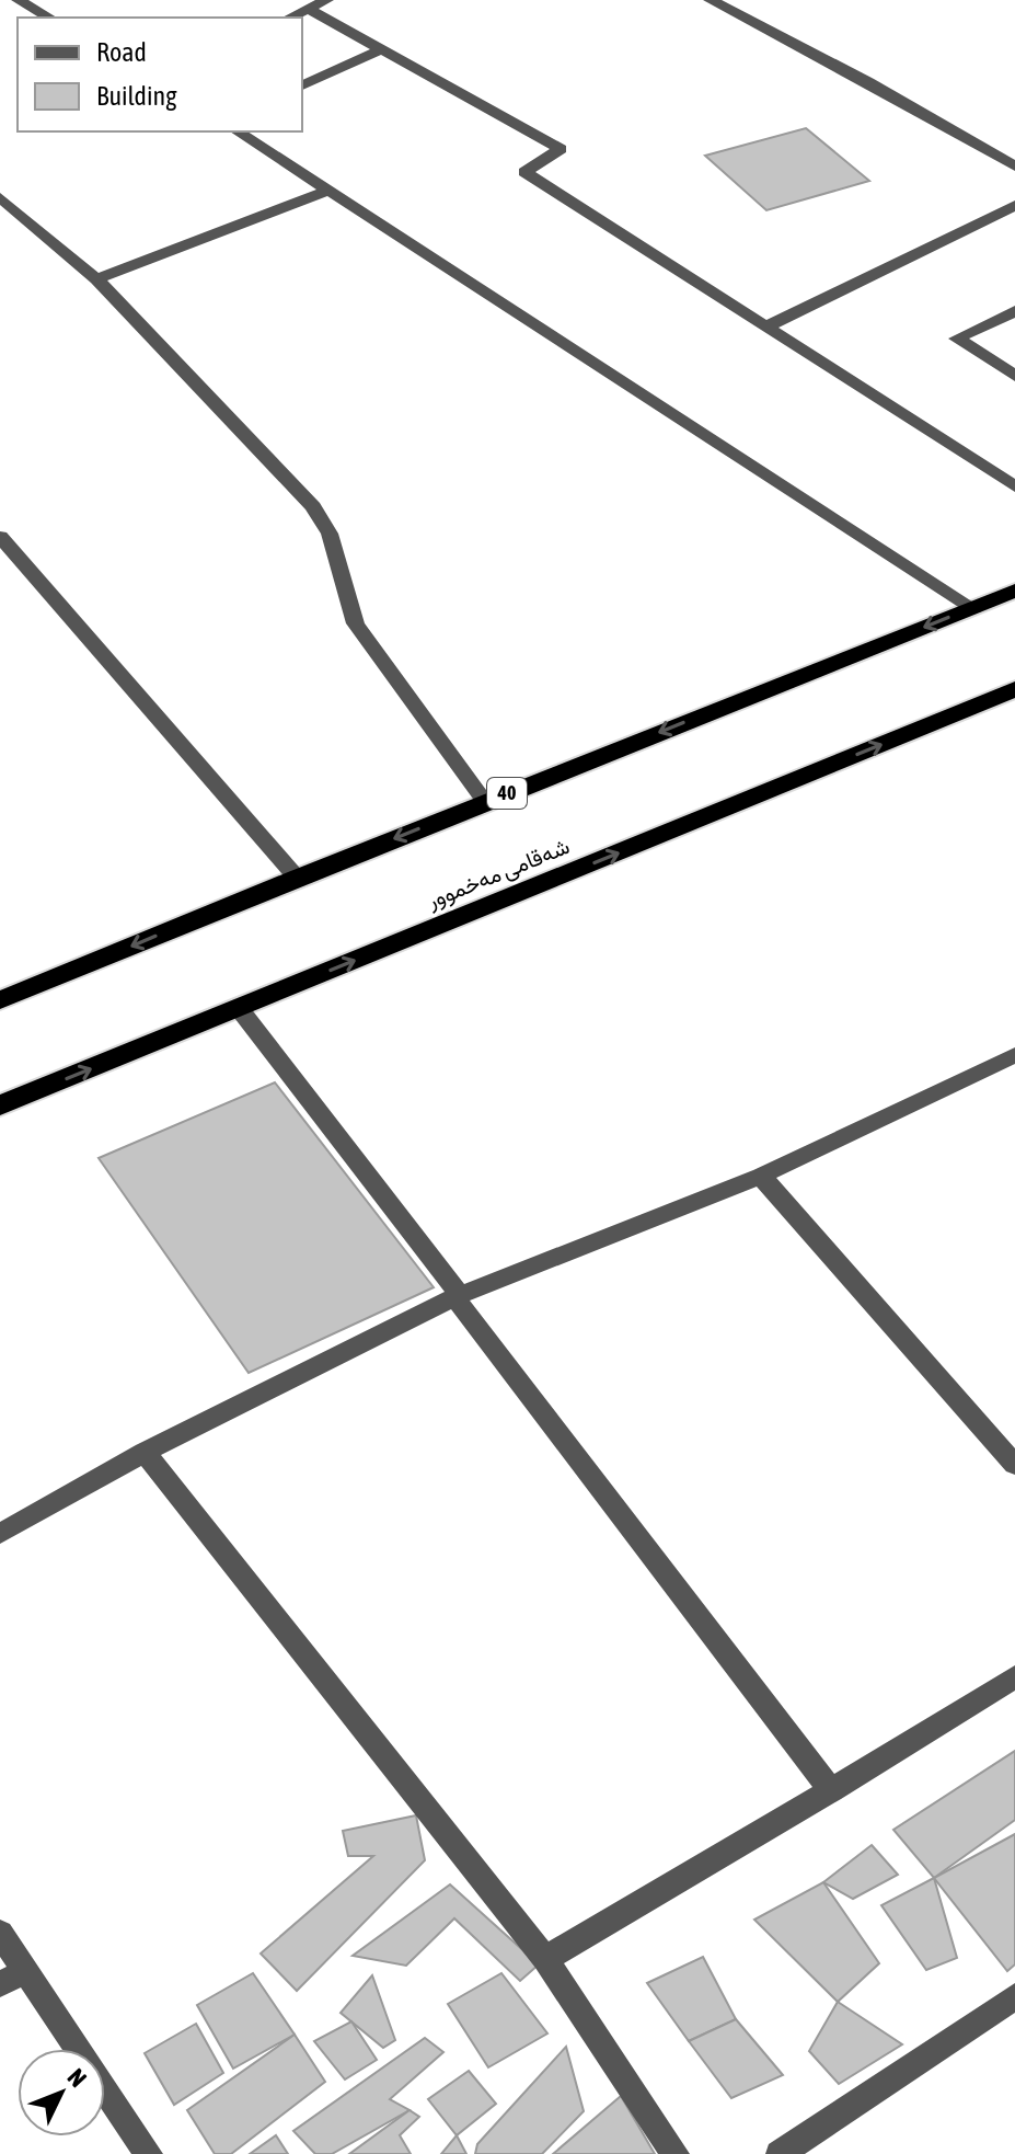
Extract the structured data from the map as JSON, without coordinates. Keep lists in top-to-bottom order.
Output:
{
  "streets": {
    "highway": ["40", "شەقامی مەخموور"]
  },
  "legend": ["Road", "Building"],
  "north": "top right"
}
